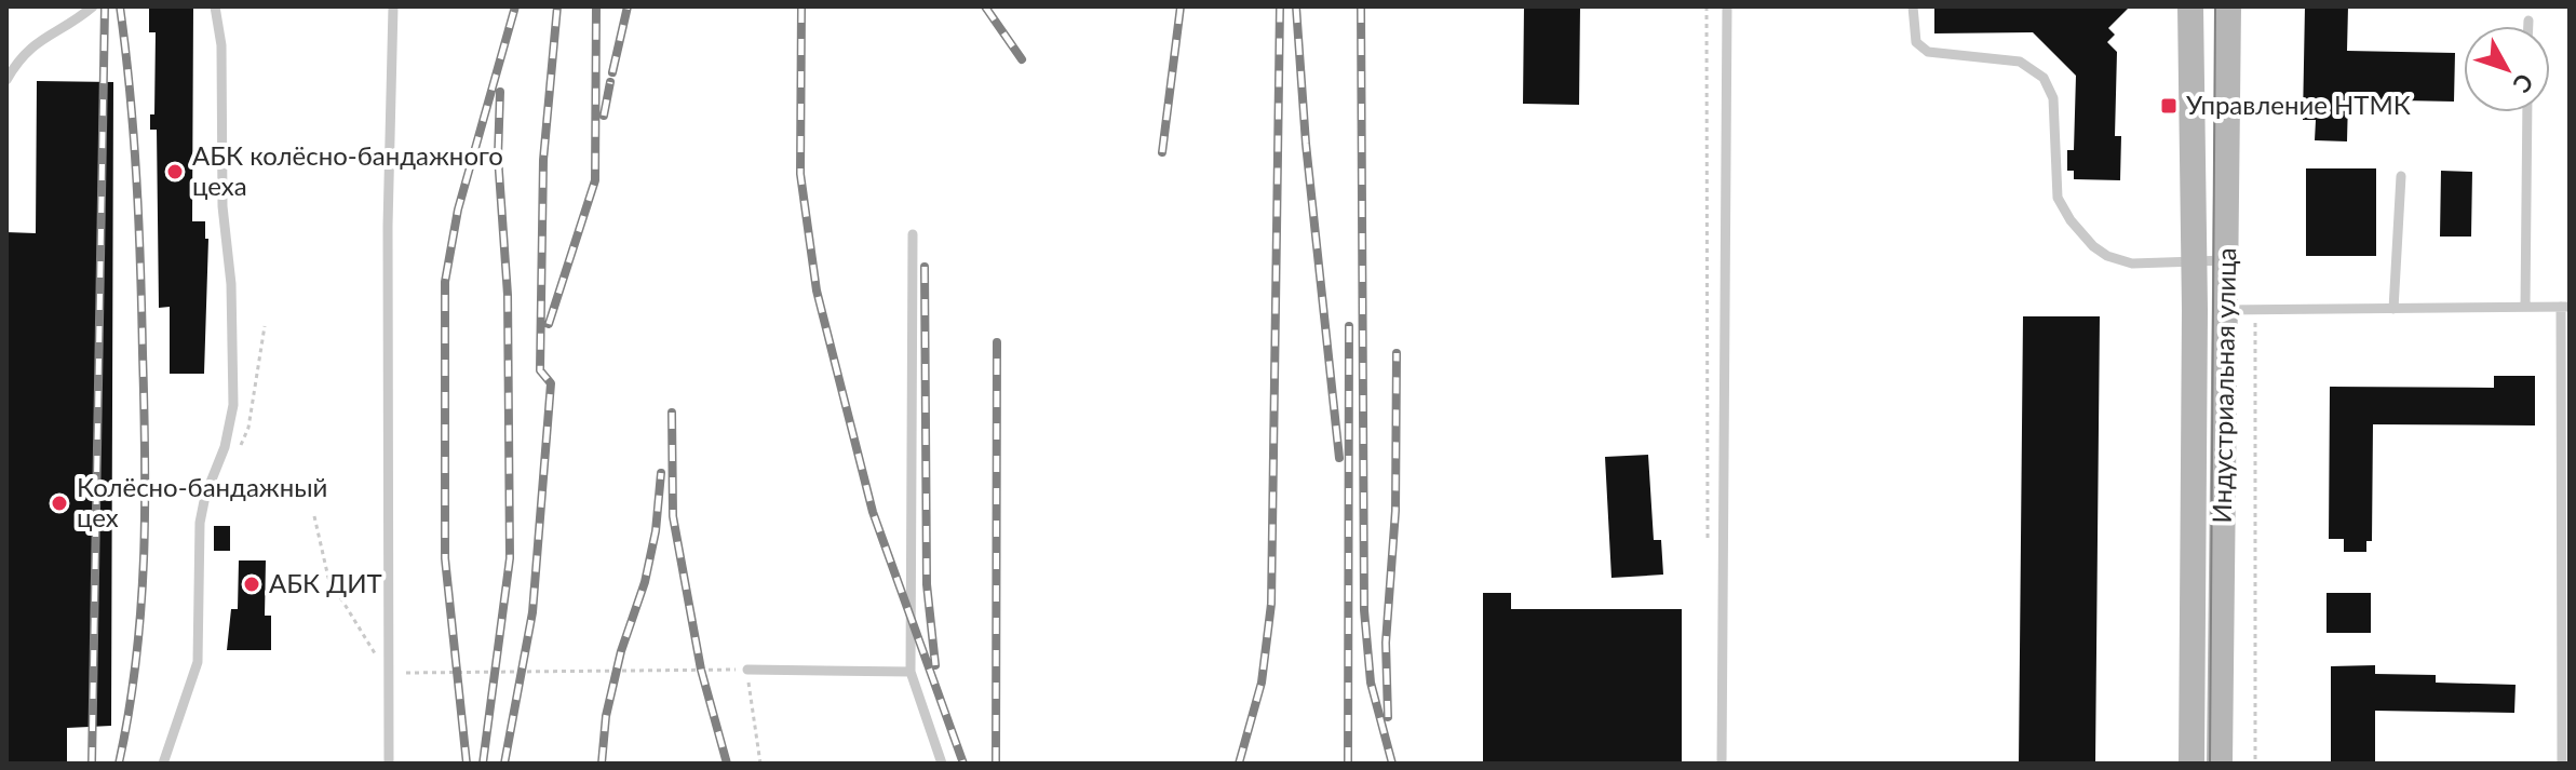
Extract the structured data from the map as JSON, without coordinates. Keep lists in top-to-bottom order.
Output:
{
  "streets": {
    "main road": ["Индустриальная улица"]
  },
  "places": {
    "transit": ["Управление НТМК"],
    "other": ["АБК колёсно-бандажного цеха", "Колёсно-бандажный цех", "АБК ДИТ"]
  },
  "north": "bottom right"
}
